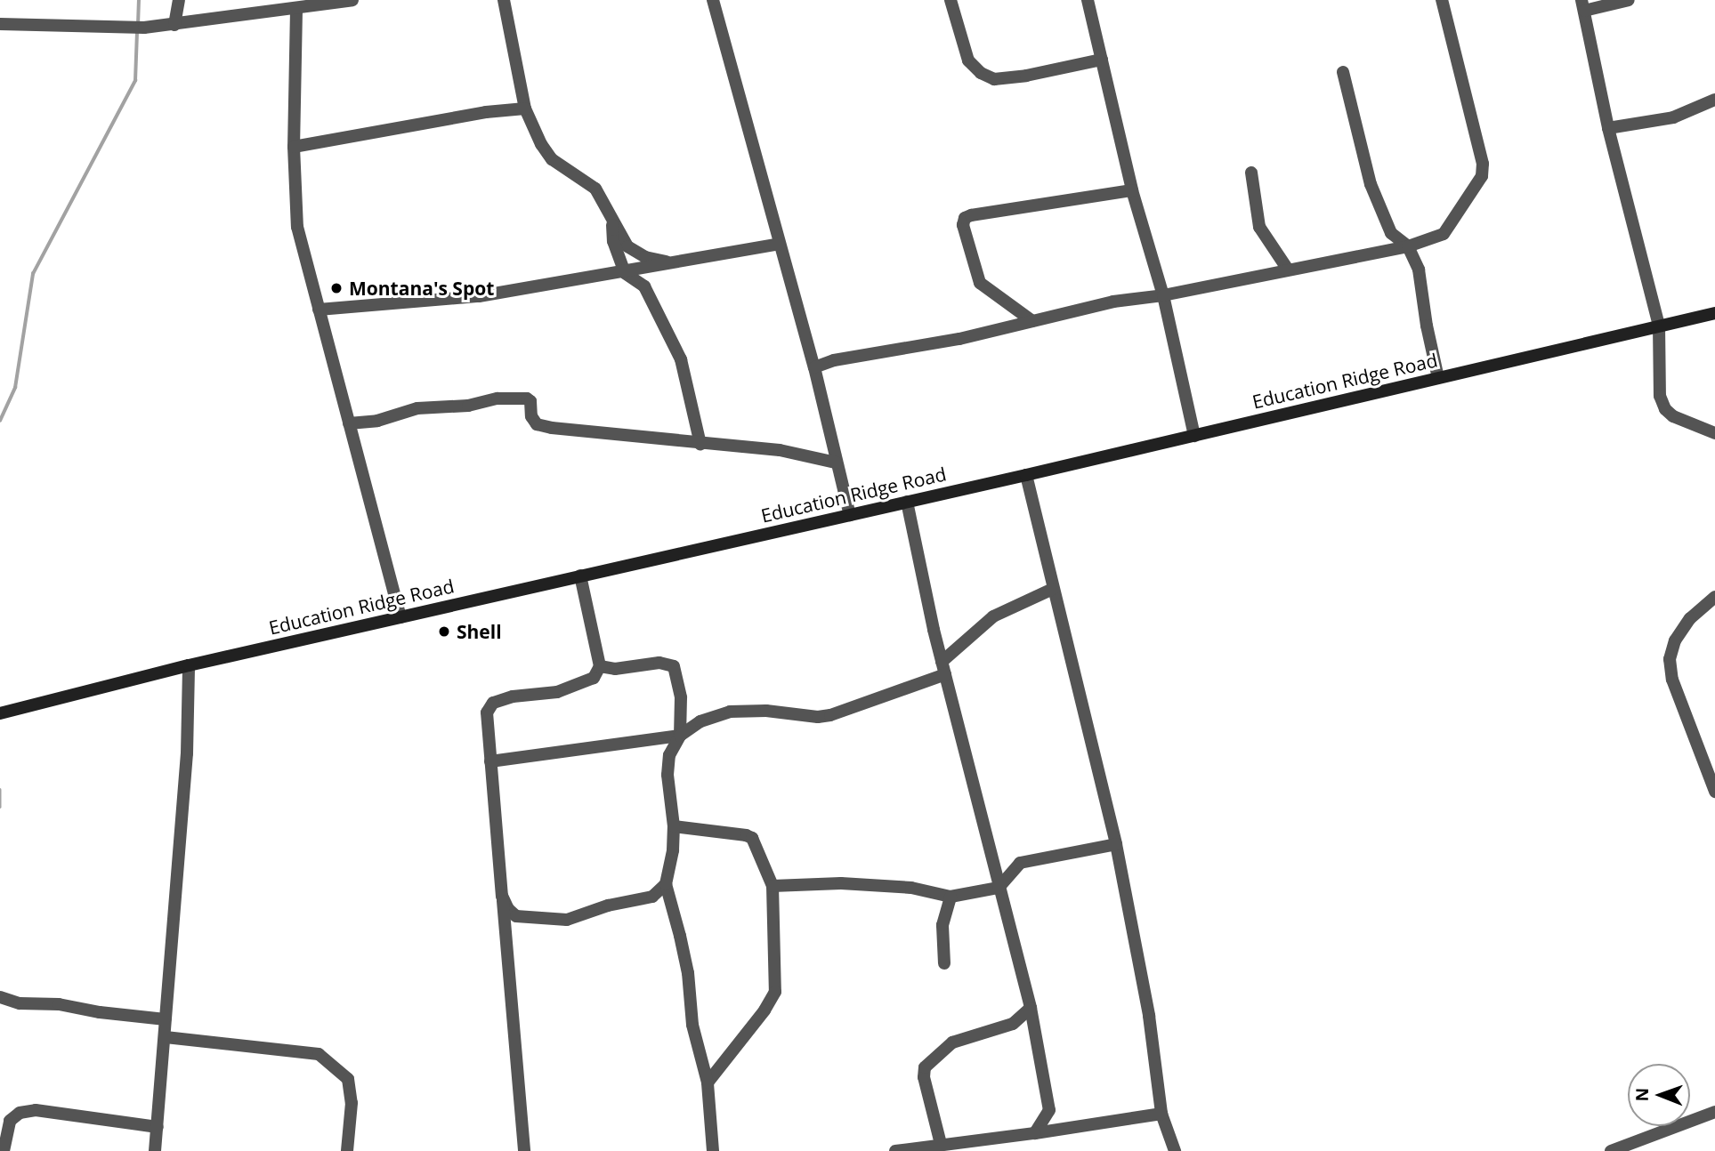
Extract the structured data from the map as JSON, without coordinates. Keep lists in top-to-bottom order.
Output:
{
  "streets": {
    "main road": ["Education Ridge Road"]
  },
  "places": ["Montana's Spot", "Shell"],
  "north": "left"
}
